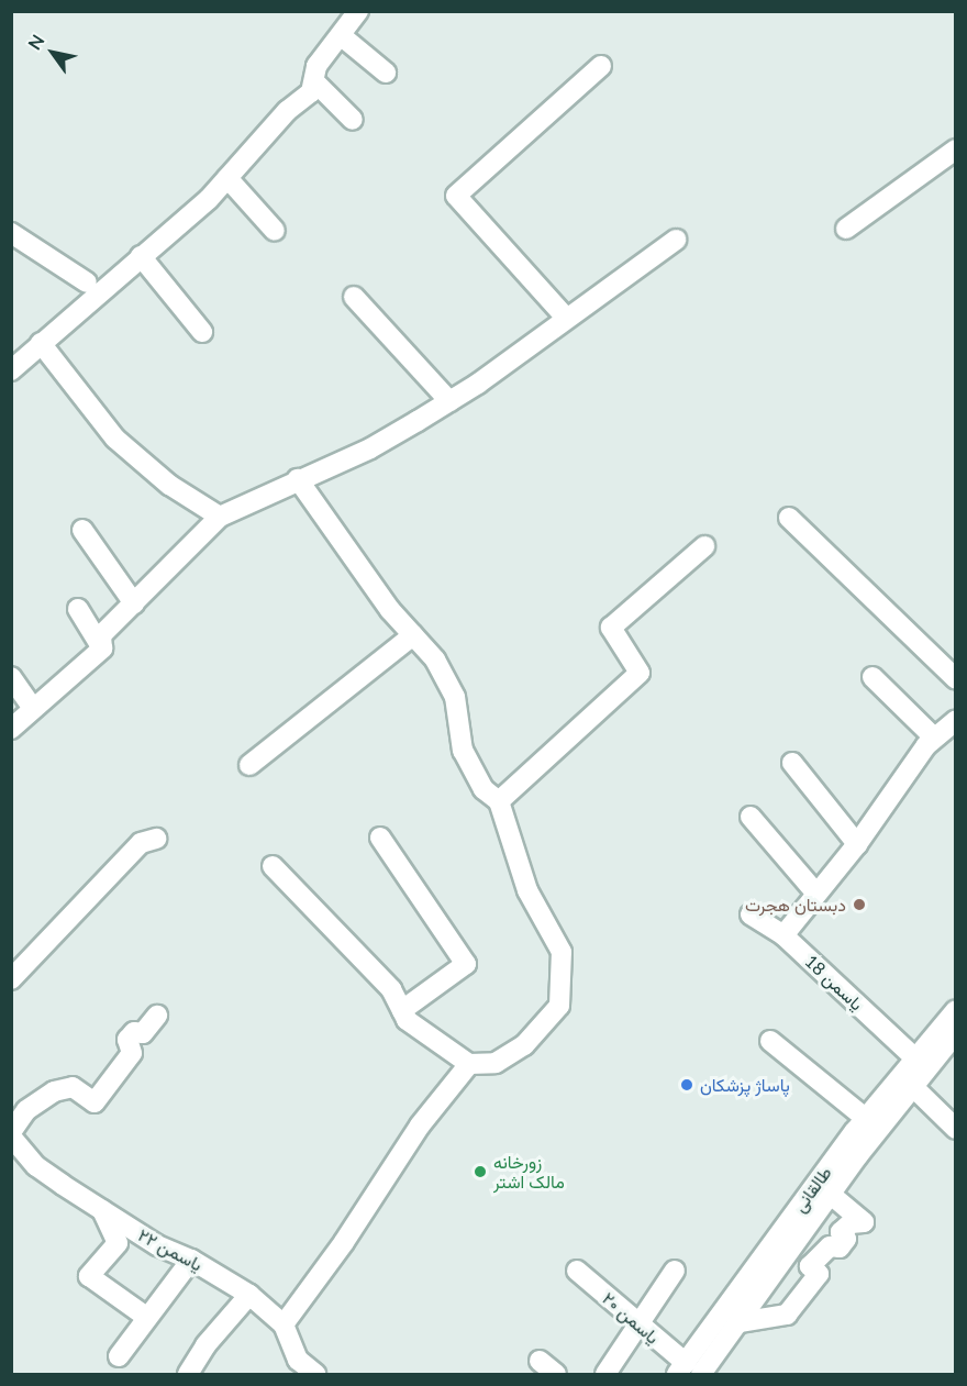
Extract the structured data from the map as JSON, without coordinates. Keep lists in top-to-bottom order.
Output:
{
  "streets": {
    "street": [
      "یاسمن 18",
      "طالقانی",
      "یاسمن ۲۲",
      "یاسمن ۲۰"
    ]
  },
  "crossings": [
    ["یاسمن 18", "طالقانی"],
    ["طالقانی", "یاسمن ۲۰"]
  ],
  "places": ["دبستان هجرت", "پاساژ پزشکان", "زورخانه مالک اشتر"],
  "north": "top left"
}
